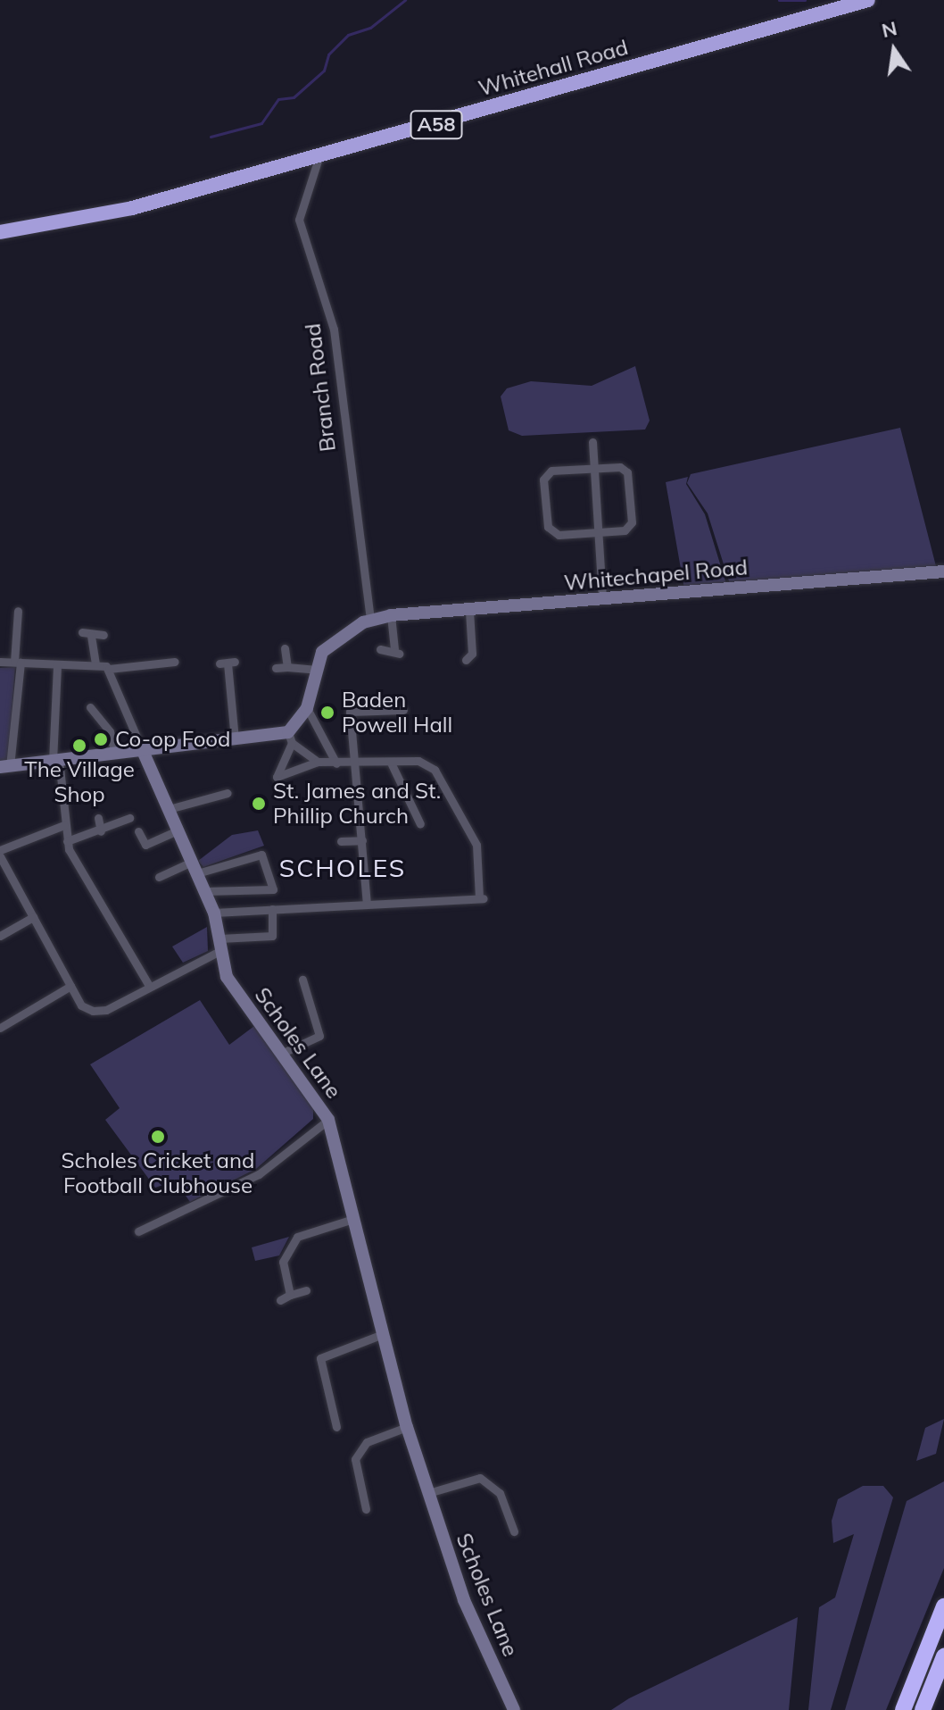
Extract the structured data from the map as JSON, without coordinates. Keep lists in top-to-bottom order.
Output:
{
  "streets": {
    "highway": ["Whitehall Road", "A58"],
    "main road": ["Whitechapel Road", "Scholes Lane"],
    "street": ["Branch Road"]
  },
  "crossings": [
    ["Whitehall Road", "Branch Road"],
    ["Branch Road", "Whitechapel Road"]
  ],
  "districts": ["SCHOLES"],
  "places": [
    "Baden Powell Hall",
    "Co-op Food",
    "The Village Shop",
    "St. James and St. Phillip Church",
    "Scholes Cricket and Football Clubhouse"
  ],
  "north": "top"
}
